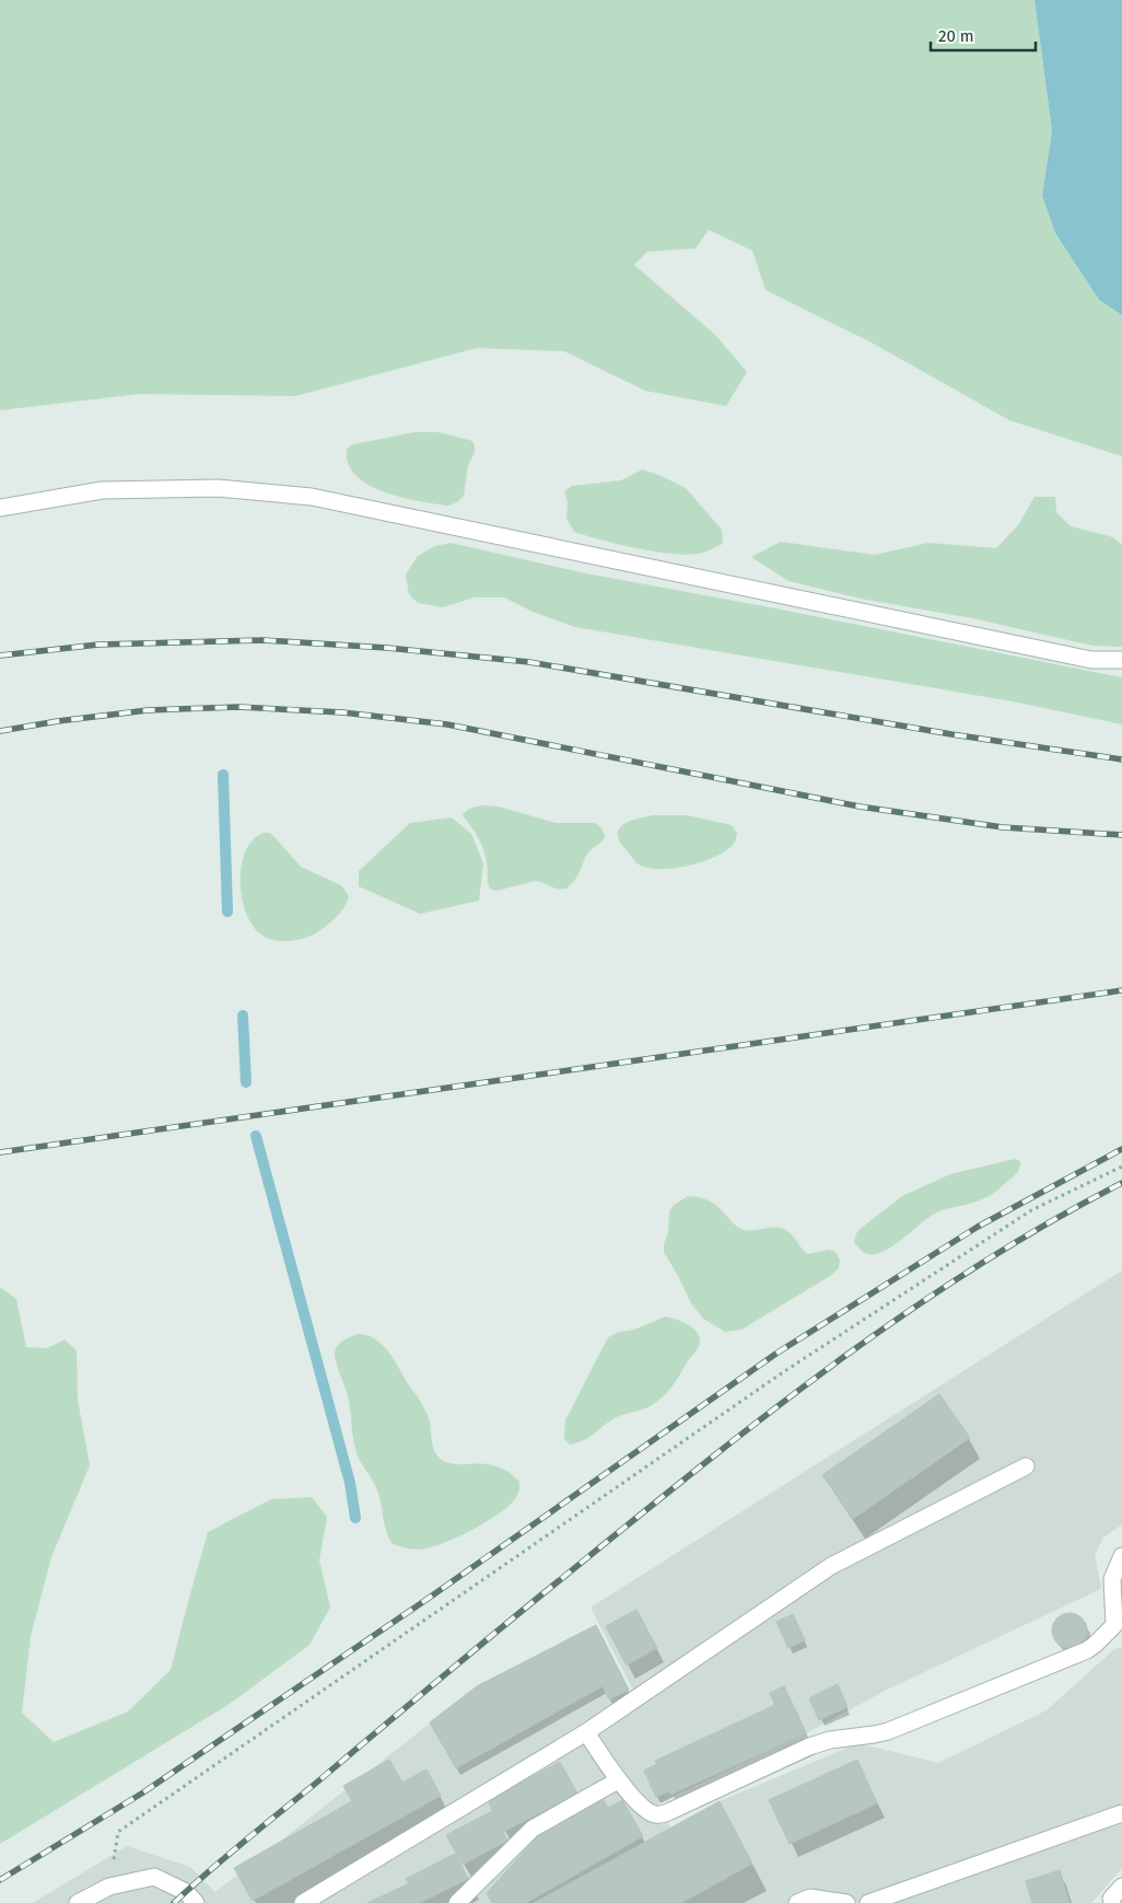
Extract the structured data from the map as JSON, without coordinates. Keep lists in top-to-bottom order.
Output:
{
  "scale_bar": "20 m"
}
